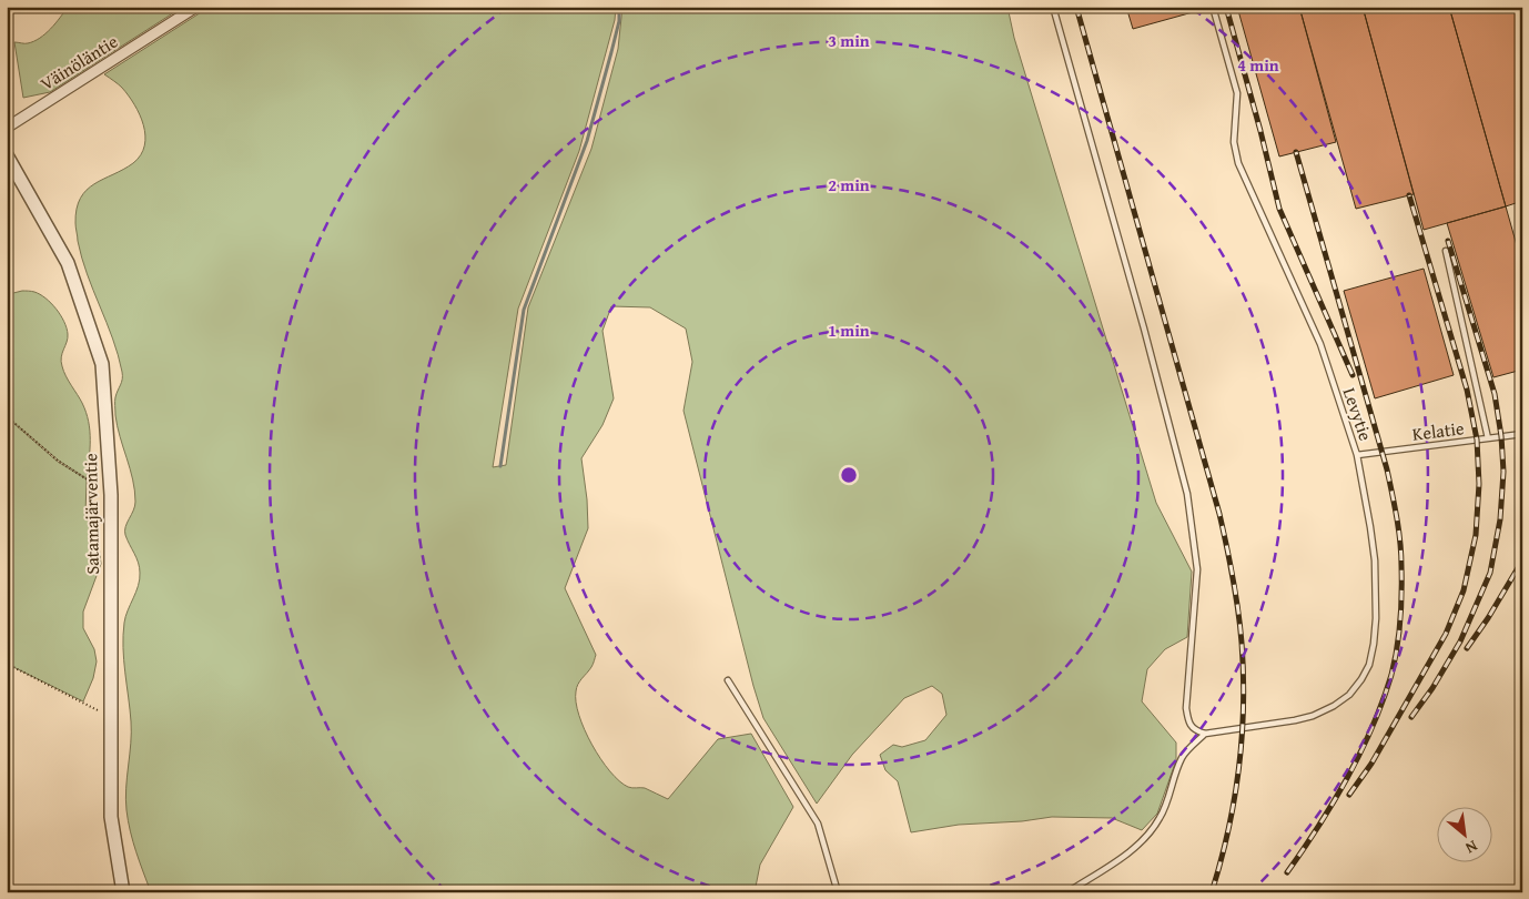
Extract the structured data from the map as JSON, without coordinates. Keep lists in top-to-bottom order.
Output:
{
  "streets": {
    "street": ["Väinöläntie", "Satamajärventie"],
    "lane": ["Levytie", "Kelatie"]
  },
  "crossings": [
    ["Levytie", "Kelatie"]
  ],
  "north": "bottom right",
  "rings": [
    "3 min",
    "4 min",
    "2 min",
    "1 min"
  ]
}
